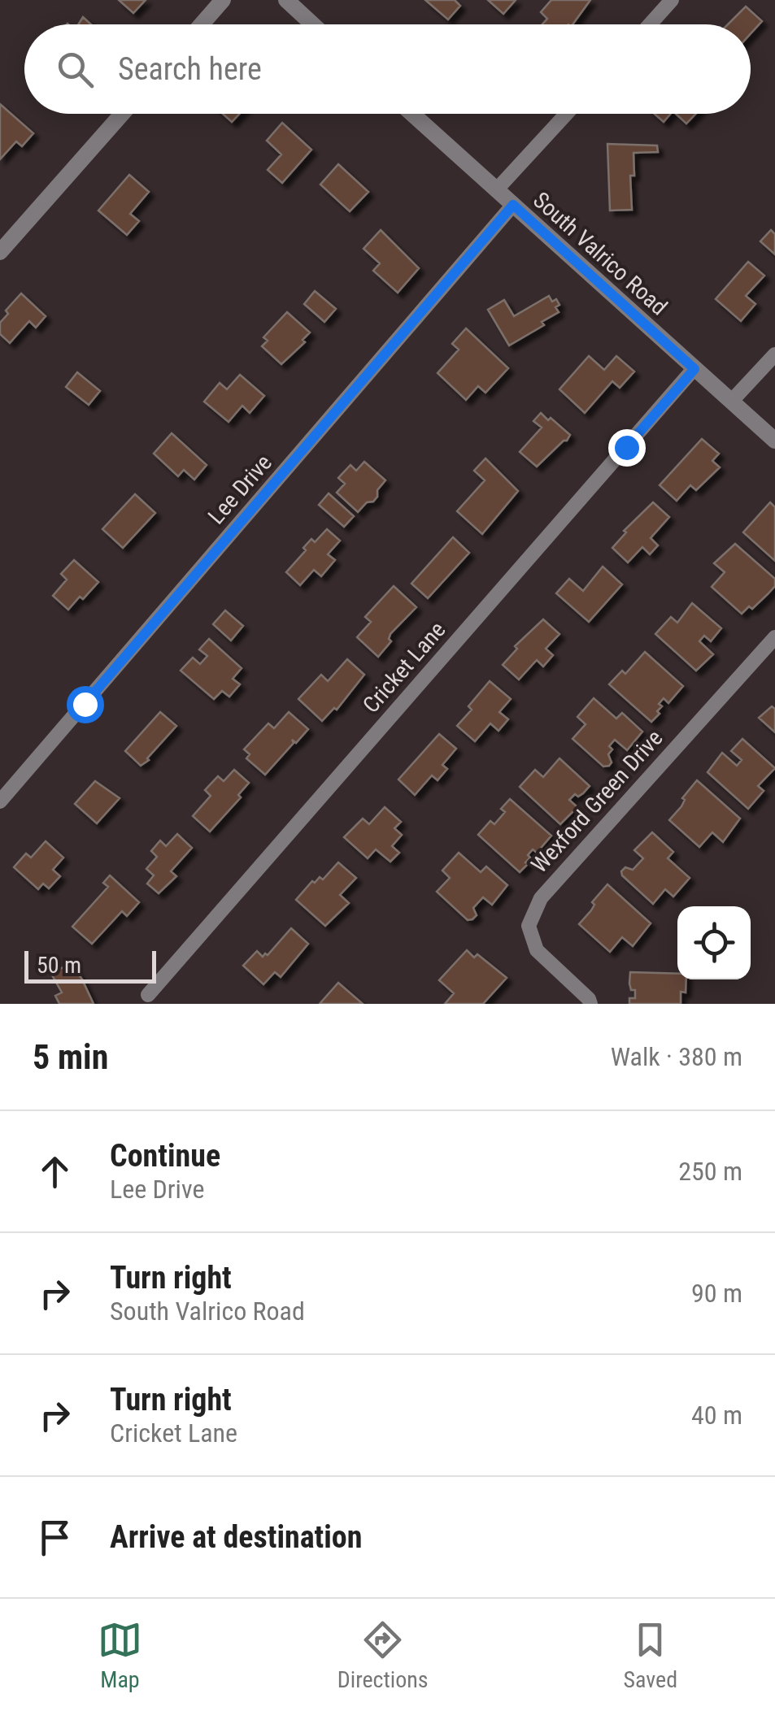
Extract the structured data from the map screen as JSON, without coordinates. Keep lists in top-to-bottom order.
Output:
{
  "streets": {
    "street": [
      "South Valrico Road",
      "Lee Drive",
      "Cricket Lane",
      "Wexford Green Drive"
    ]
  },
  "crossings": [
    ["South Valrico Road", "Lee Drive"],
    ["South Valrico Road", "Cricket Lane"]
  ],
  "scale_bar": "50 m",
  "page": {
    "search": "Search here",
    "scale": "50 m",
    "heading": ["5 min", "Walk · 380 m"],
    "list": [
      ["Continue", "Lee Drive", "250 m"],
      ["Turn right", "South Valrico Road", "90 m"],
      ["Turn right", "Cricket Lane", "40 m"],
      "Arrive at destination"
    ],
    "nav": ["Map", "Directions", "Saved"]
  }
}
